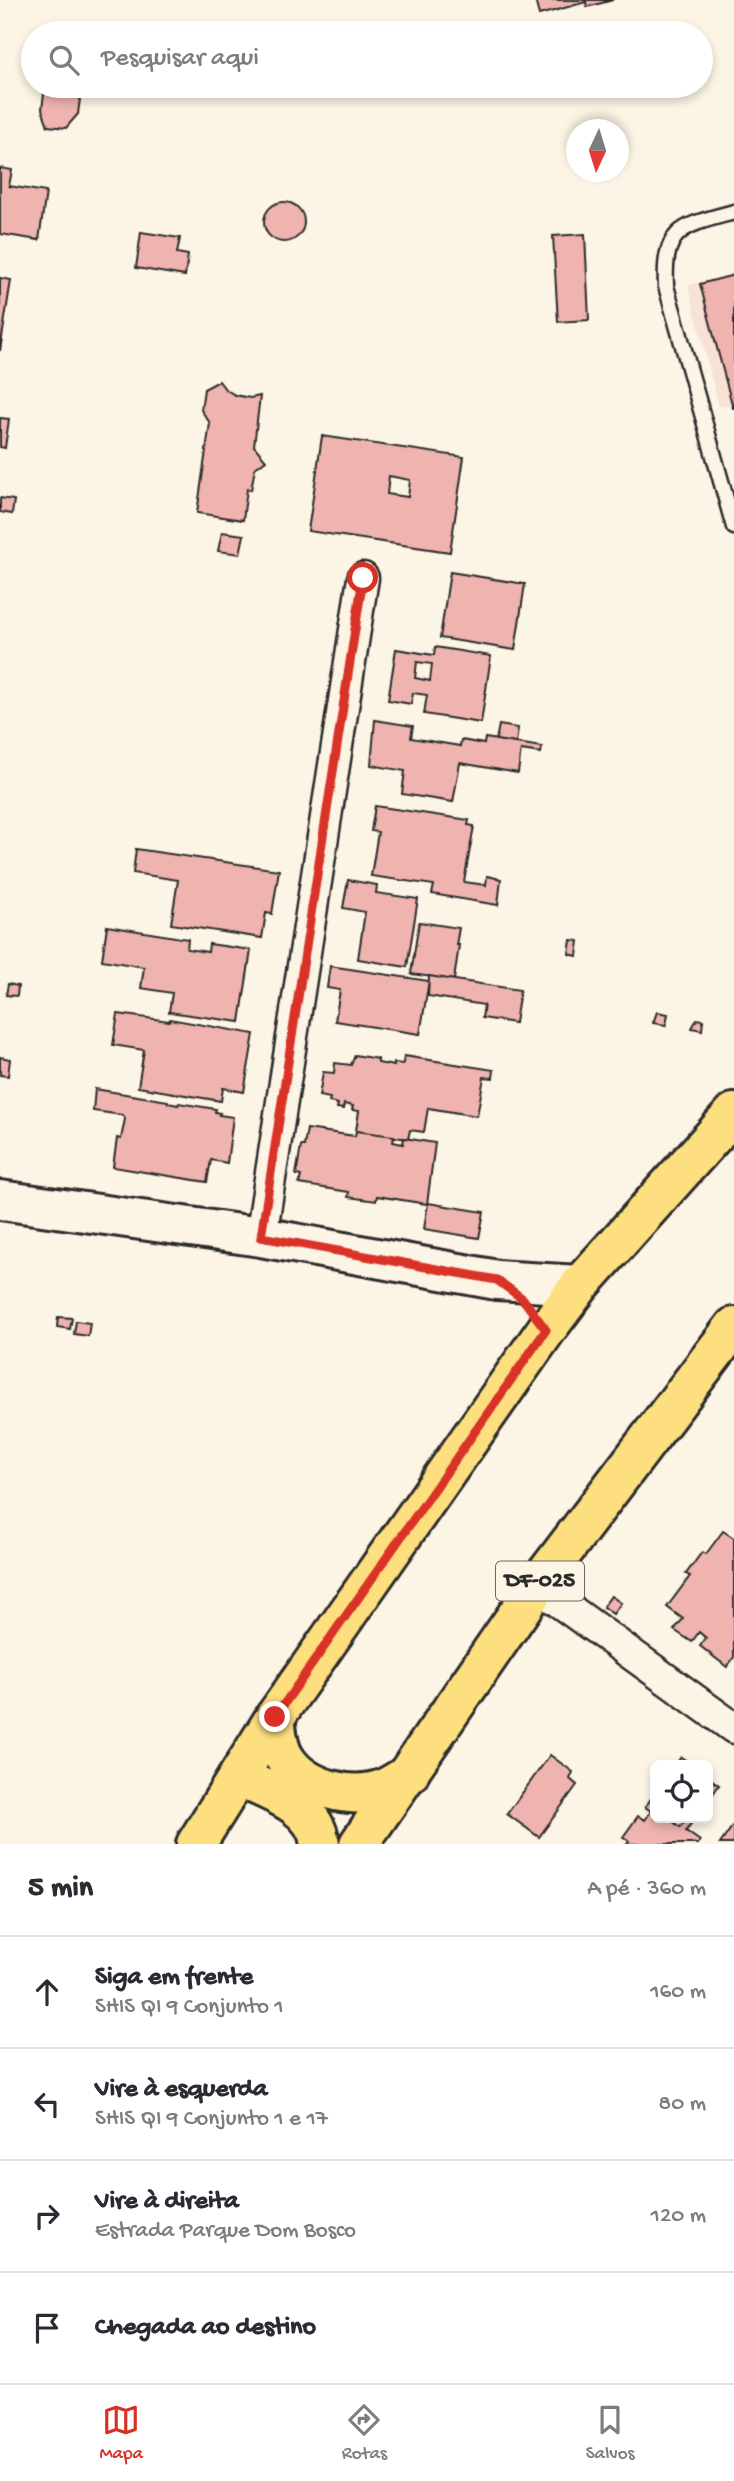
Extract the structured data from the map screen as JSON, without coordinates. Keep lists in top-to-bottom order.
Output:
{
  "streets": {
    "main road": ["DF-025"]
  },
  "north": "bottom",
  "page": {
    "search": "Pesquisar aqui",
    "heading": ["5 min", "A pé · 360 m"],
    "list": [
      ["Siga em frente", "SHIS QI 9 Conjunto 1", "160 m"],
      ["Vire à esquerda", "SHIS QI 9 Conjunto 1 e 17", "80 m"],
      ["Vire à direita", "Estrada Parque Dom Bosco", "120 m"],
      "Chegada ao destino"
    ],
    "nav": ["Mapa", "Rotas", "Salvos"]
  }
}
